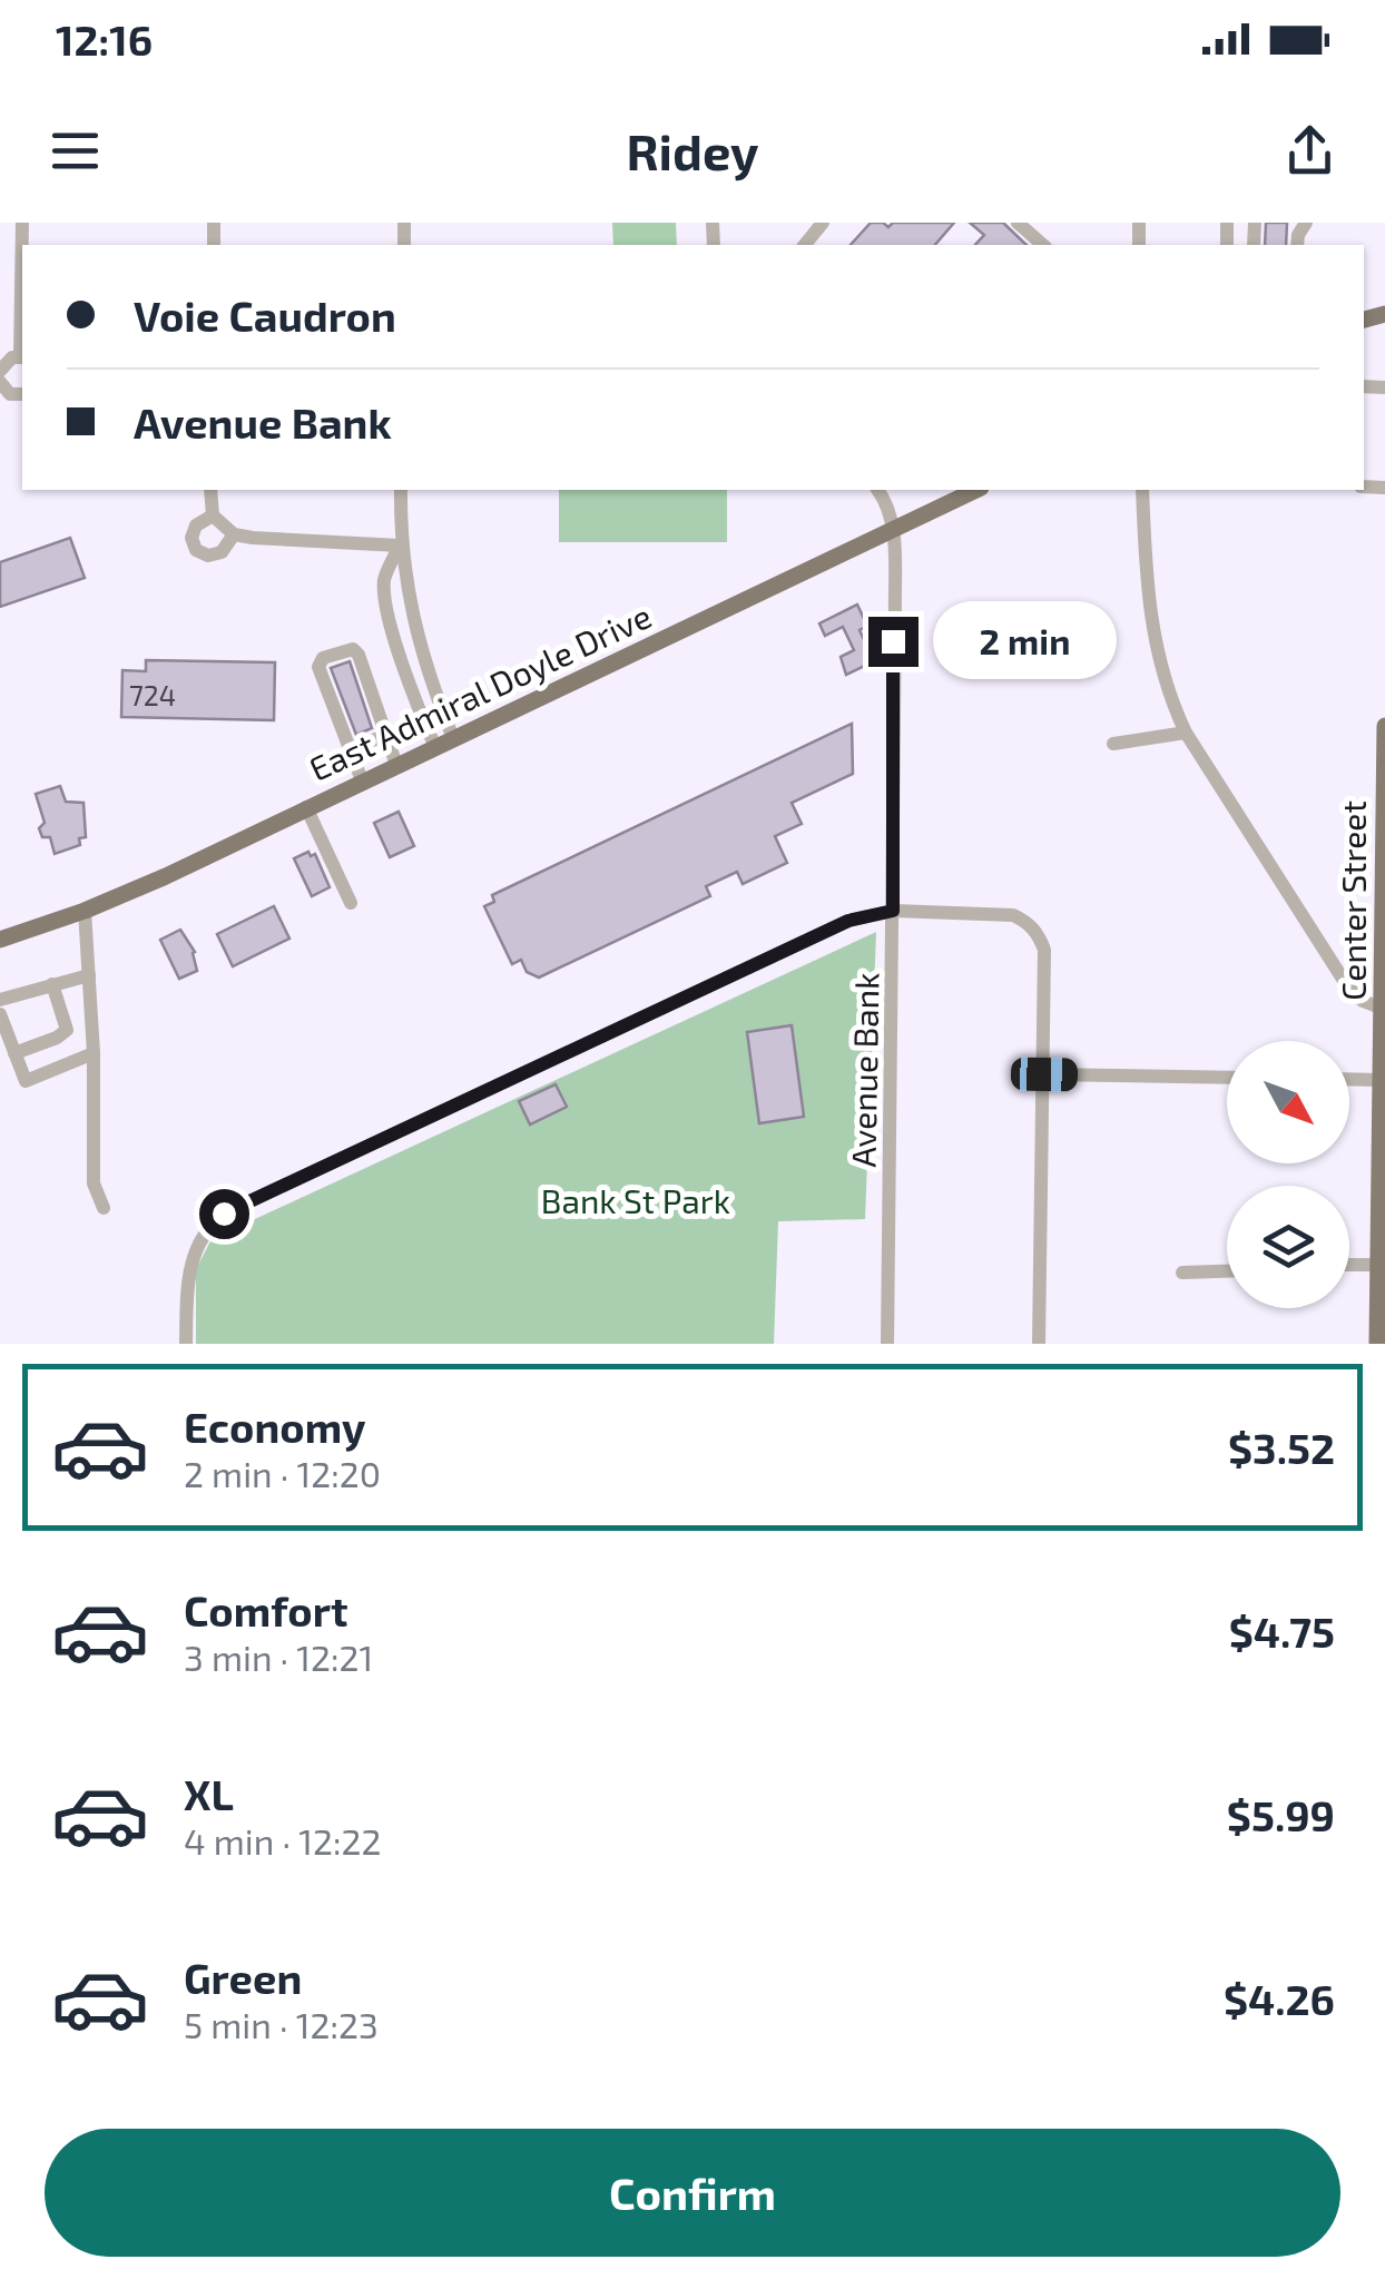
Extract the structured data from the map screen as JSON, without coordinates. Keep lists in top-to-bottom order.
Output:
{
  "streets": {
    "main road": ["East Admiral Doyle Drive", "Center Street"],
    "street": ["Avenue Bank"]
  },
  "crossings": [
    ["East Admiral Doyle Drive", "Avenue Bank"]
  ],
  "parks": ["Bank St Park"],
  "house_numbers": ["724"],
  "north": "bottom right",
  "page": {
    "status": "12:16",
    "header": "Ridey",
    "banner": ["Voie Caudron", "Avenue Bank"],
    "bubble": "2 min",
    "list": [
      {
        "name": "Economy",
        "note": "2 min · 12:20",
        "value": "$3.52"
      },
      {
        "name": "Comfort",
        "note": "3 min · 12:21",
        "value": "$4.75"
      },
      {
        "name": "XL",
        "note": "4 min · 12:22",
        "value": "$5.99"
      },
      {
        "name": "Green",
        "note": "5 min · 12:23",
        "value": "$4.26"
      }
    ],
    "buttons": "Confirm"
  }
}
